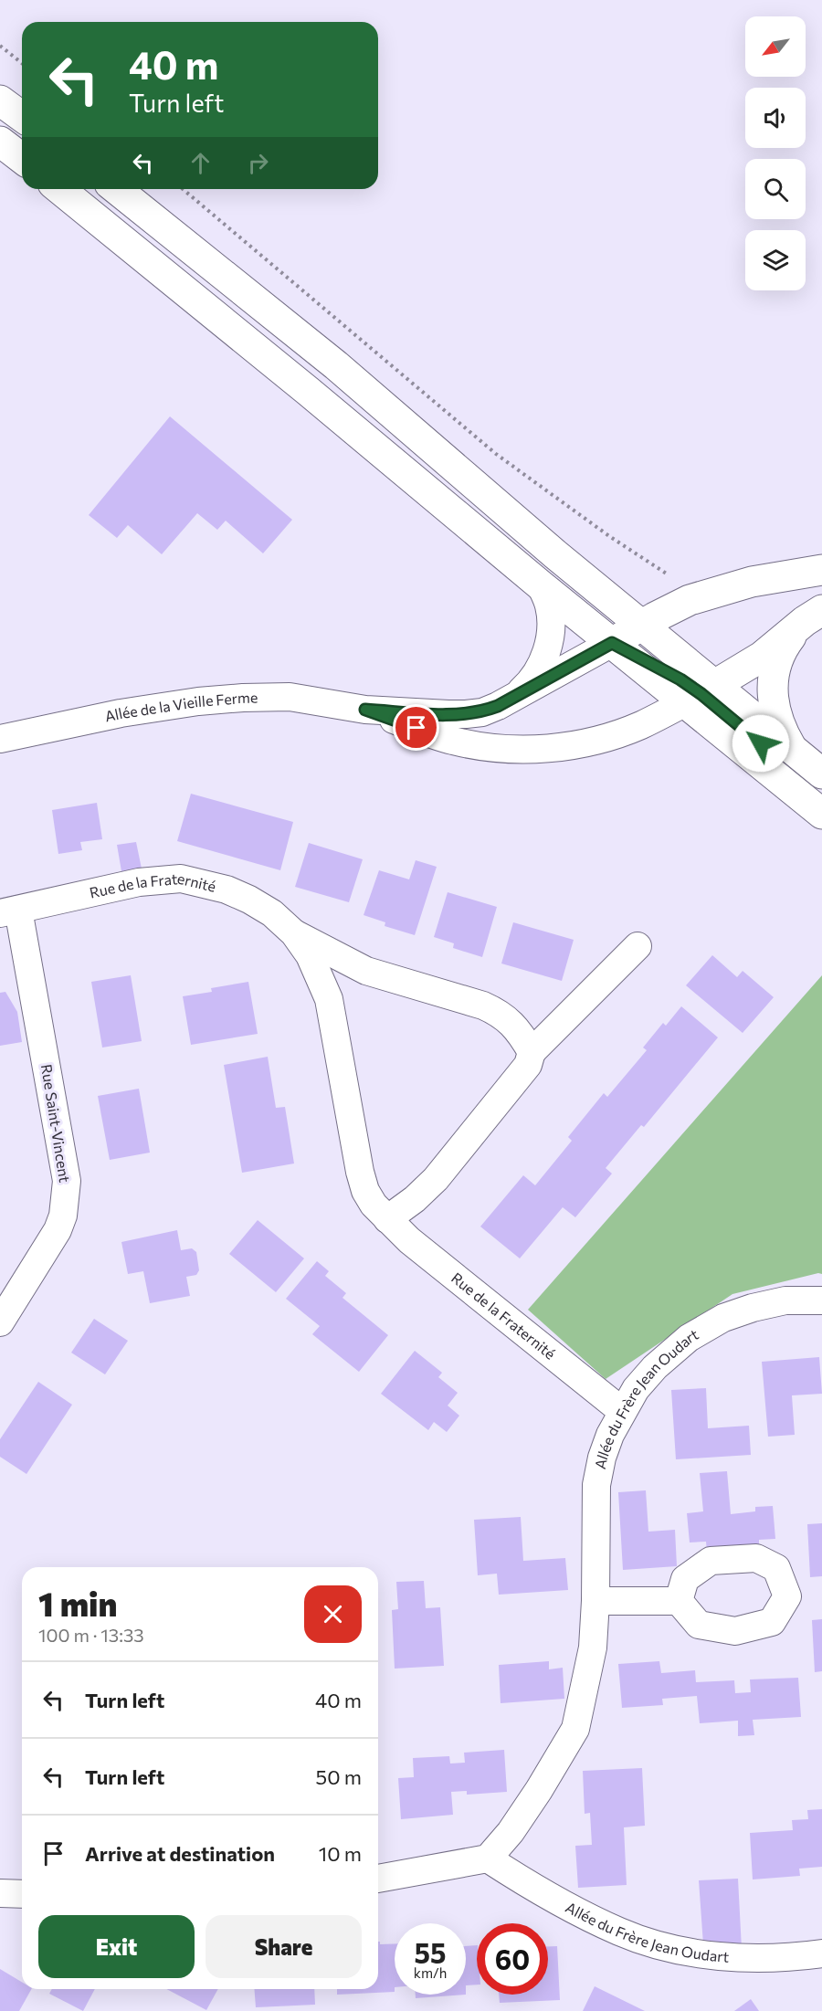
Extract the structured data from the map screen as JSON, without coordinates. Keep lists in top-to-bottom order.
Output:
{
  "streets": {
    "street": [
      "Allée de la Vieille Ferme",
      "Rue de la Fraternité",
      "Rue Saint-Vincent",
      "Allée du Frère Jean Oudart"
    ]
  },
  "crossings": [
    ["Rue de la Fraternité", "Rue Saint-Vincent"],
    ["Rue de la Fraternité", "Allée du Frère Jean Oudart"]
  ],
  "north": "bottom left",
  "page": {
    "turn": ["40 m", "Turn left"],
    "heading": ["1 min", "100 m · 13:33"],
    "list": [
      {
        "name": "Turn left",
        "value": "40 m"
      },
      {
        "name": "Turn left",
        "value": "50 m"
      },
      {
        "name": "Arrive at destination",
        "value": "10 m"
      }
    ],
    "buttons": ["Exit", "Share"],
    "speed": "55 km/h",
    "limit": "60"
  }
}
